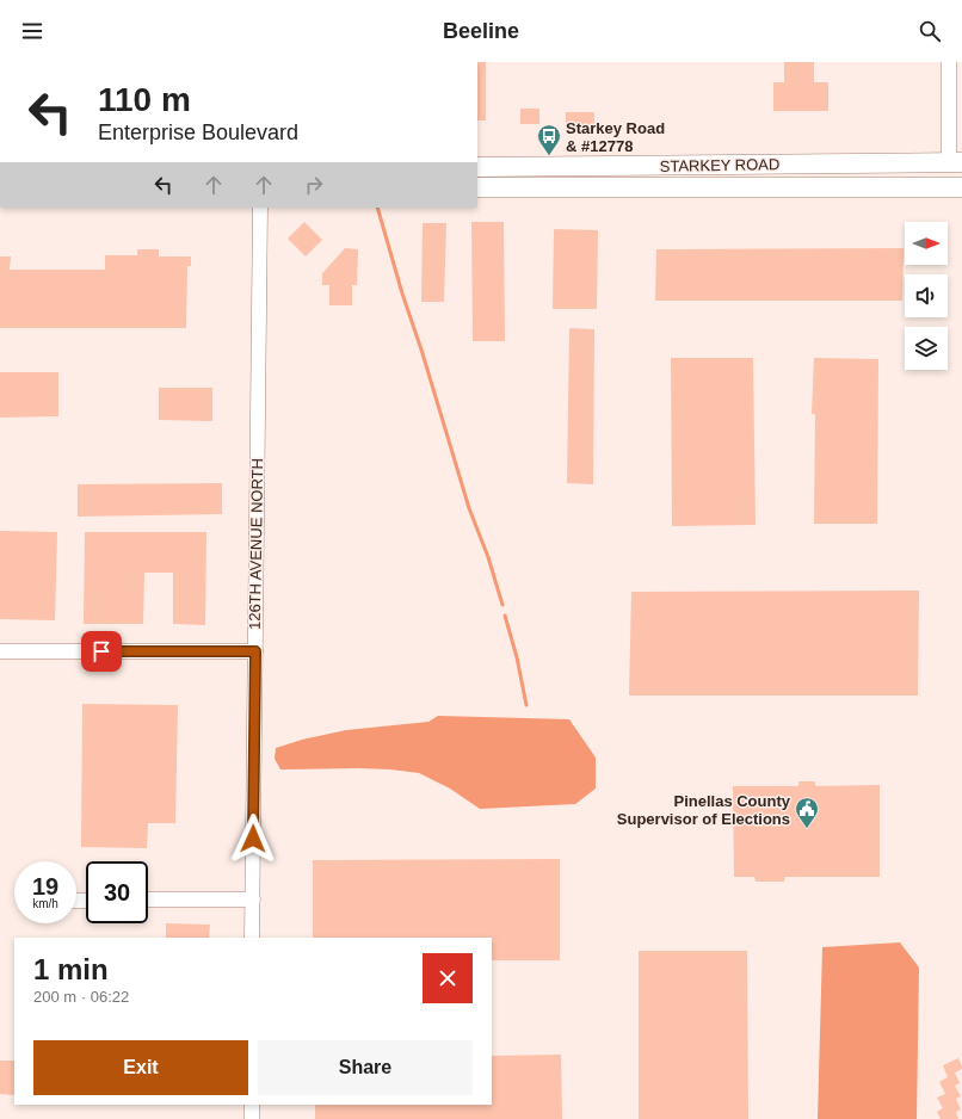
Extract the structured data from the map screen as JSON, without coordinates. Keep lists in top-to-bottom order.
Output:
{
  "streets": {
    "main road": ["STARKEY ROAD"],
    "street": ["126TH AVENUE NORTH"]
  },
  "places": {
    "bus stop": ["Starkey Road & #12778"],
    "public building": ["Pinellas County Supervisor of Elections"]
  },
  "north": "right",
  "page": {
    "header": "Beeline",
    "turn": ["110 m", "Enterprise Boulevard"],
    "speed": "19 km/h",
    "limit": "30",
    "heading": ["1 min", "200 m · 06:22"],
    "buttons": ["Exit", "Share"]
  }
}
